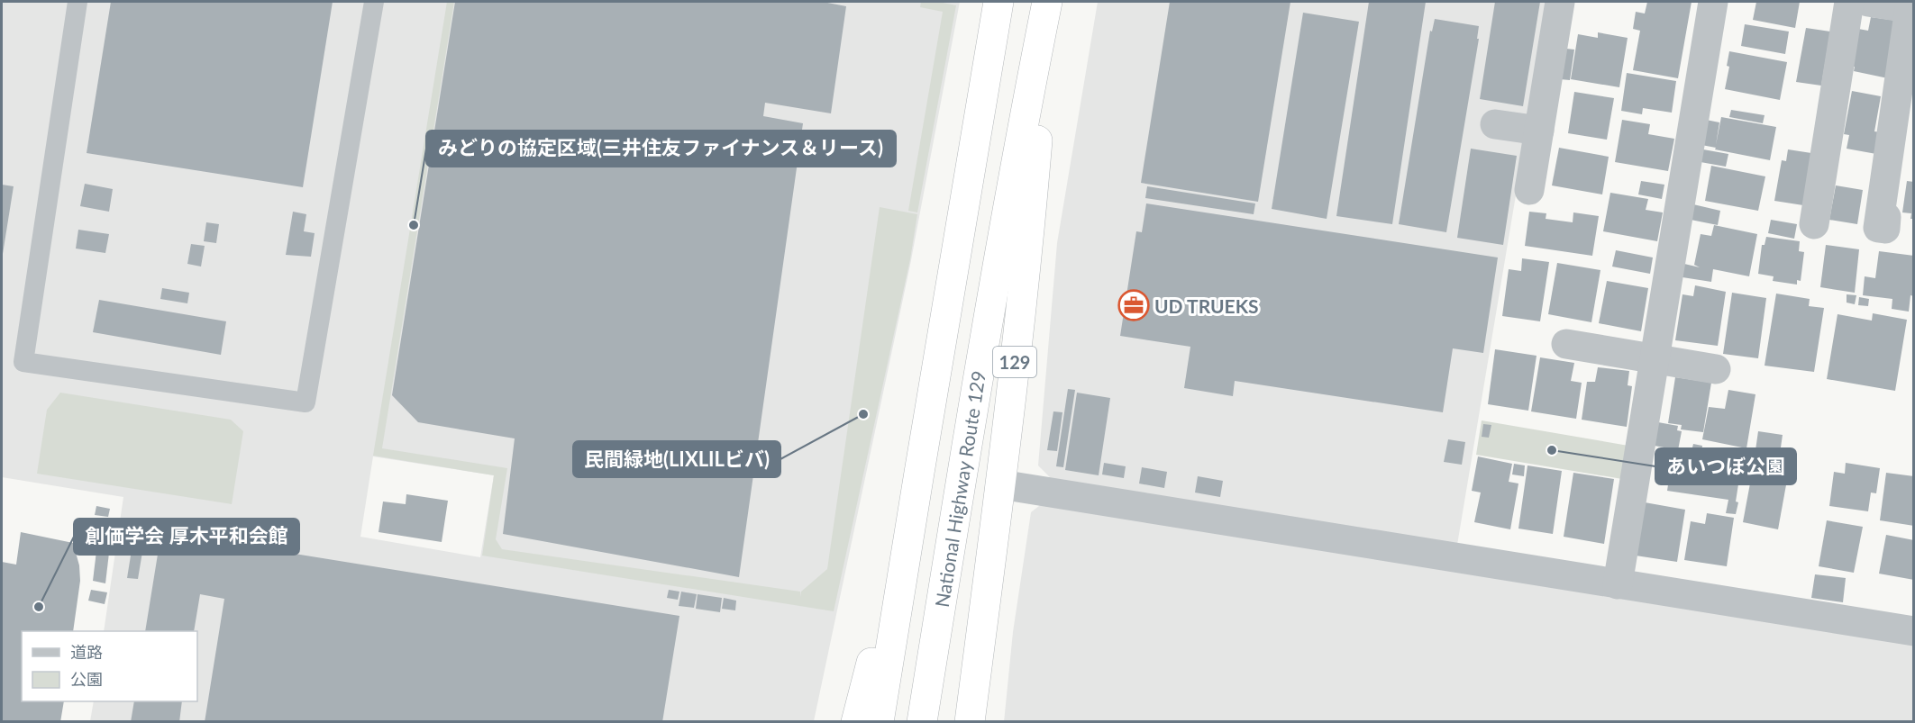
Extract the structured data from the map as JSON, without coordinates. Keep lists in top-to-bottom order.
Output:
{
  "streets": {
    "highway": ["129", "National Highway Route 129"]
  },
  "crossings": [
    ["129", "National Highway Route 129"]
  ],
  "places": {
    "other": [
      "みどりの協定区域(三井住友ファイナンス＆リース)",
      "民間緑地(LIXLILビバ)",
      "あいつぼ公園",
      "創価学会 厚木平和会館"
    ],
    "office": ["UD TRUEKS"]
  },
  "legend": ["道路", "公園"]
}
